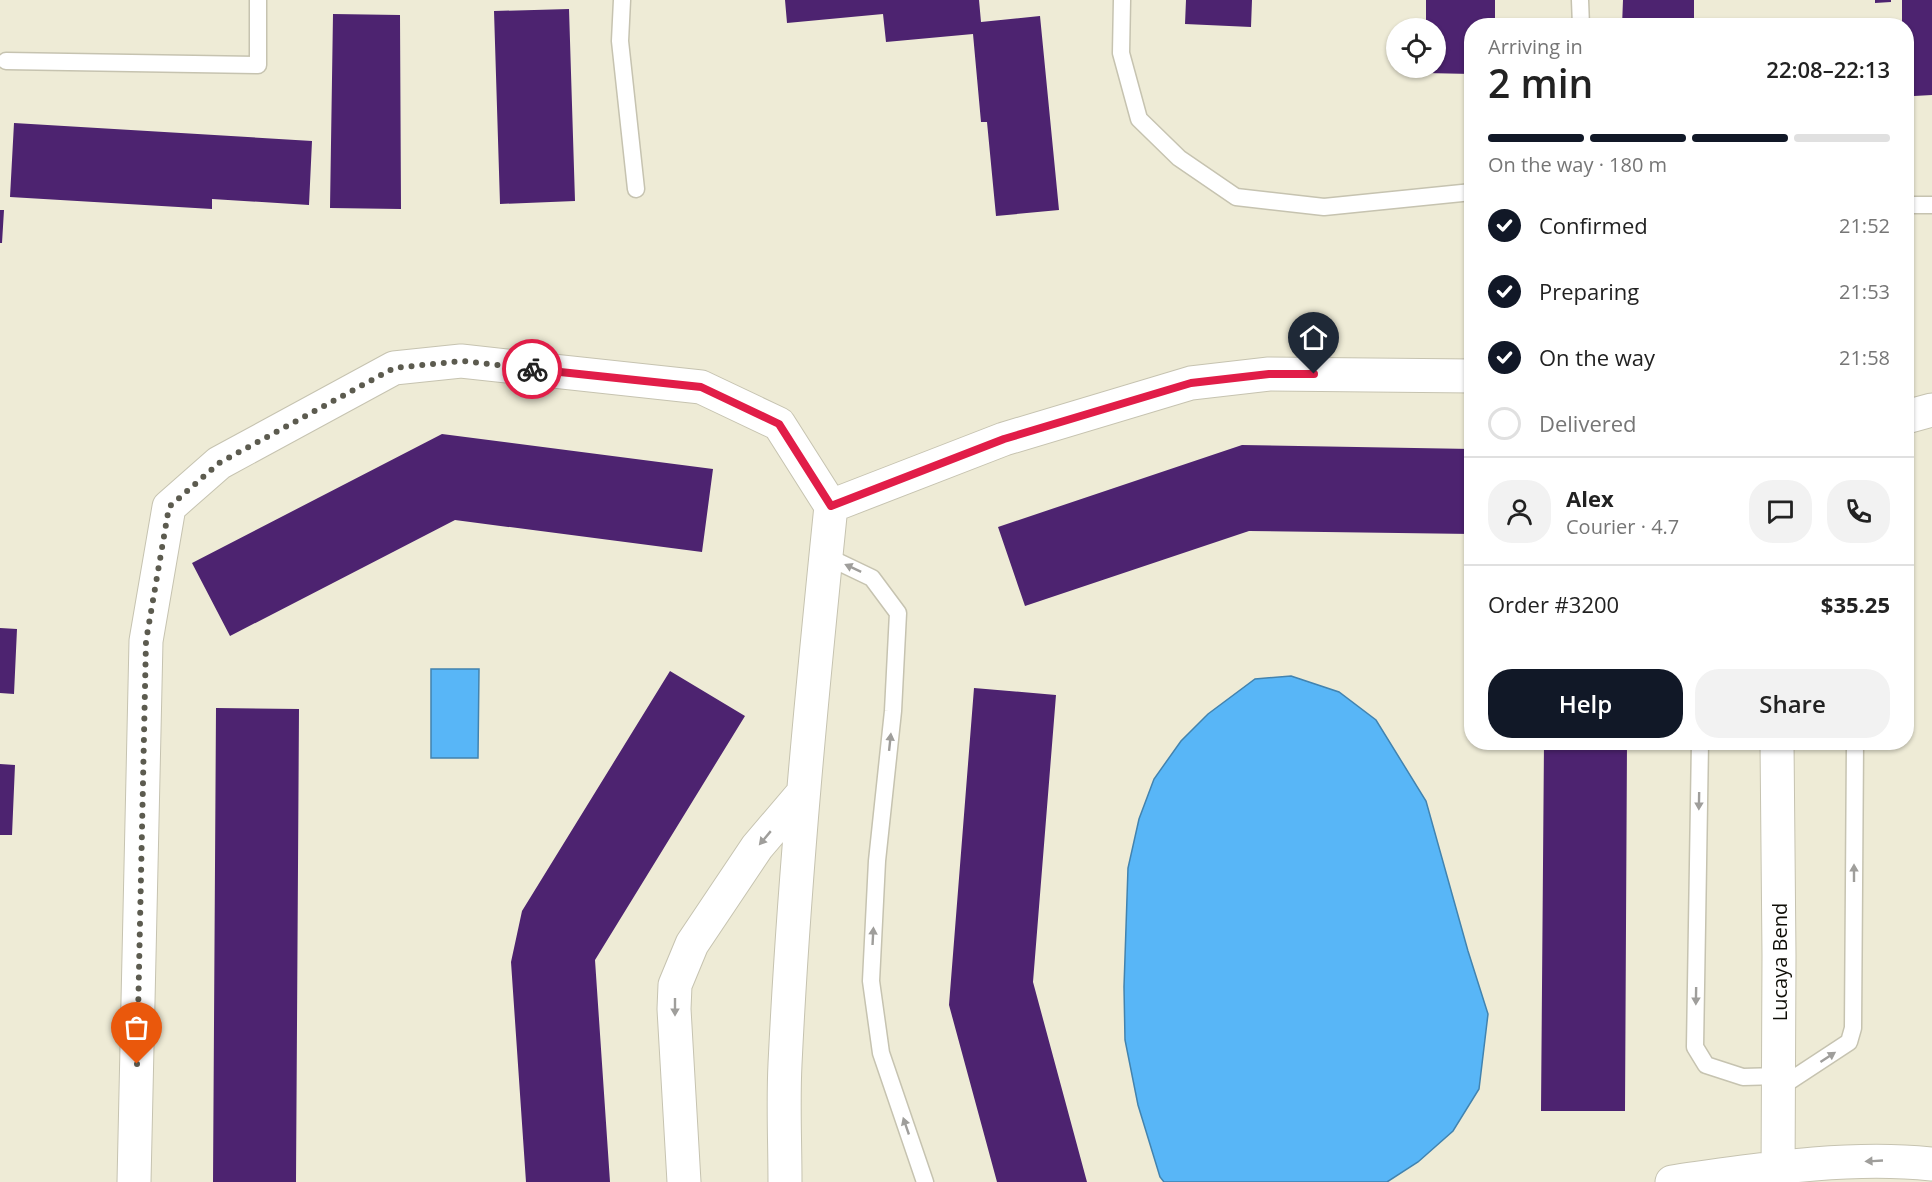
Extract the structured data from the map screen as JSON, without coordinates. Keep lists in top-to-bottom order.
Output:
{
  "streets": {
    "street": ["Lucaya Bend"]
  },
  "page": {
    "heading": ["2 min", "Arriving in", "22:08–22:13"],
    "panel": [
      "Alex",
      "Courier · 4.7",
      "Order #3200",
      "$35.25"
    ],
    "bar": "On the way · 180 m",
    "list": [
      ["Confirmed", "21:52"],
      ["Preparing", "21:53"],
      ["On the way", "21:58"],
      "Delivered"
    ],
    "buttons": ["Help", "Share"]
  }
}
